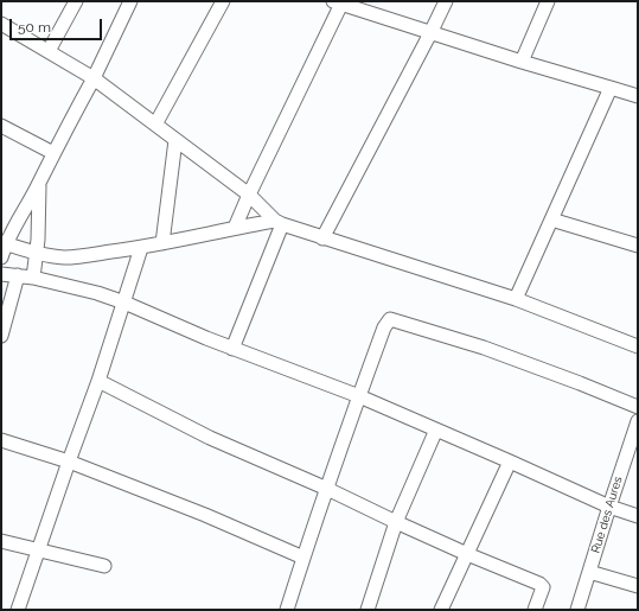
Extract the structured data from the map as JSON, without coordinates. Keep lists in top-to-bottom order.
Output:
{
  "streets": {
    "street": ["Rue des Aures"]
  },
  "scale_bar": "50 m"
}
